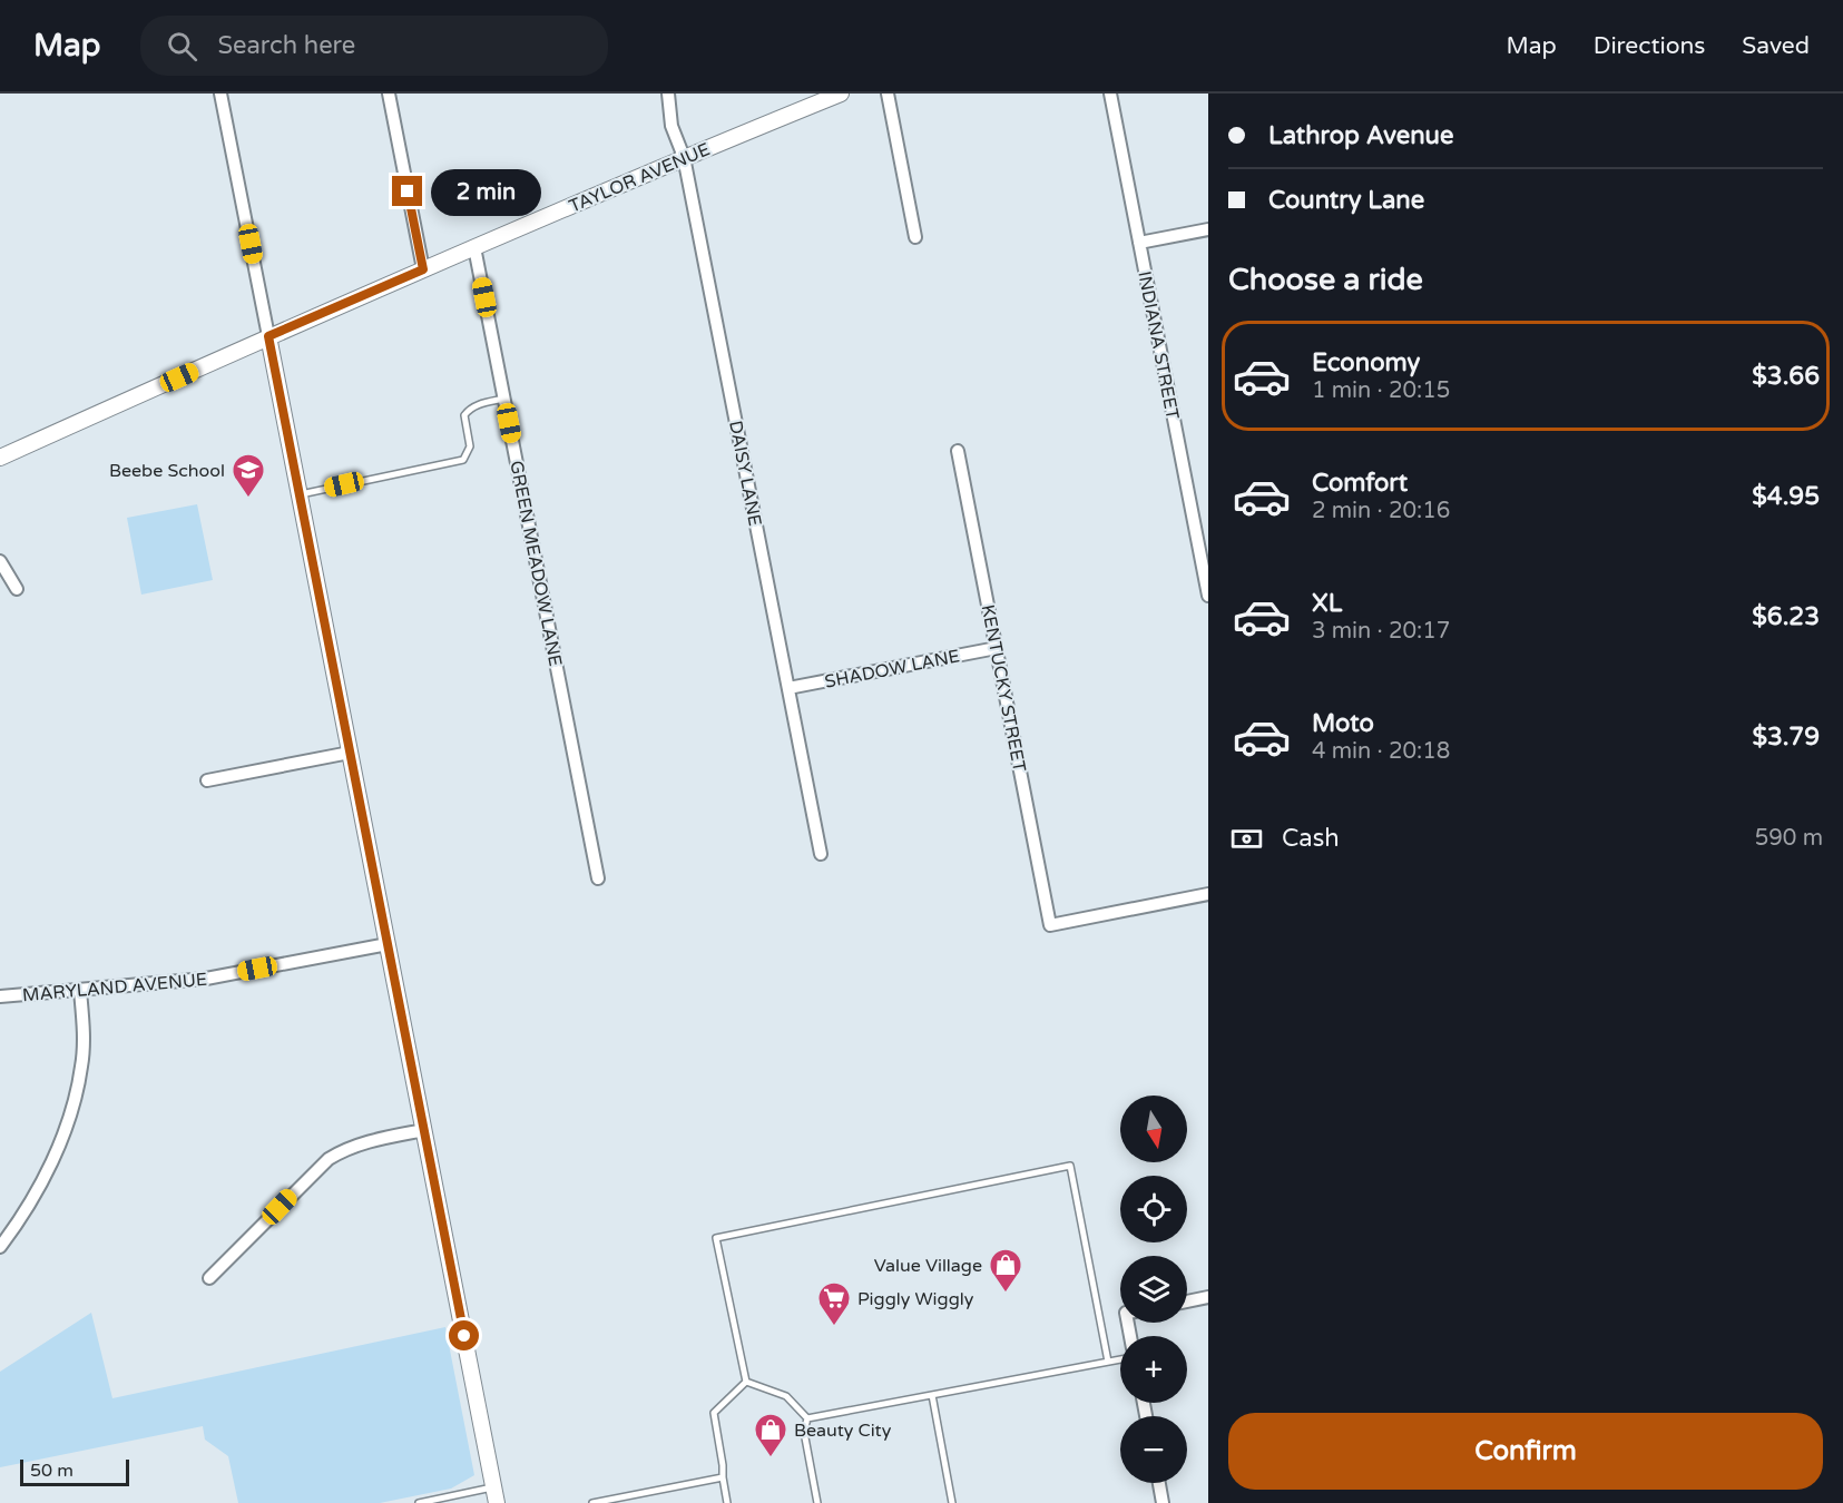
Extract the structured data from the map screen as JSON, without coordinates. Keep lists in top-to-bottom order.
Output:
{
  "streets": {
    "street": [
      "TAYLOR AVENUE",
      "INDIANA STREET",
      "DAISY LANE",
      "GREEN MEADOW LANE",
      "SHADOW LANE",
      "KENTUCKY STREET",
      "MARYLAND AVENUE"
    ]
  },
  "crossings": [
    ["TAYLOR AVENUE", "DAISY LANE"],
    ["TAYLOR AVENUE", "GREEN MEADOW LANE"],
    ["DAISY LANE", "SHADOW LANE"],
    ["SHADOW LANE", "KENTUCKY STREET"]
  ],
  "places": {
    "school or university": ["Beebe School"],
    "shop": ["Value Village", "Beauty City"],
    "supermarket": ["Piggly Wiggly"]
  },
  "scale_bar": "50 m",
  "north": "bottom",
  "page": {
    "header": "Map",
    "search": "Search here",
    "nav": ["Map", "Directions", "Saved"],
    "banner": ["Lathrop Avenue", "Country Lane"],
    "bubble": "2 min",
    "heading": "Choose a ride",
    "list": [
      {
        "name": "Economy",
        "note": "1 min · 20:15",
        "value": "$3.66"
      },
      {
        "name": "Comfort",
        "note": "2 min · 20:16",
        "value": "$4.95"
      },
      {
        "name": "XL",
        "note": "3 min · 20:17",
        "value": "$6.23"
      },
      {
        "name": "Moto",
        "note": "4 min · 20:18",
        "value": "$3.79"
      }
    ],
    "pay": ["Cash", "590 m"],
    "map_buttons": ["+", "−"],
    "buttons": "Confirm",
    "scale": "50 m"
  }
}
